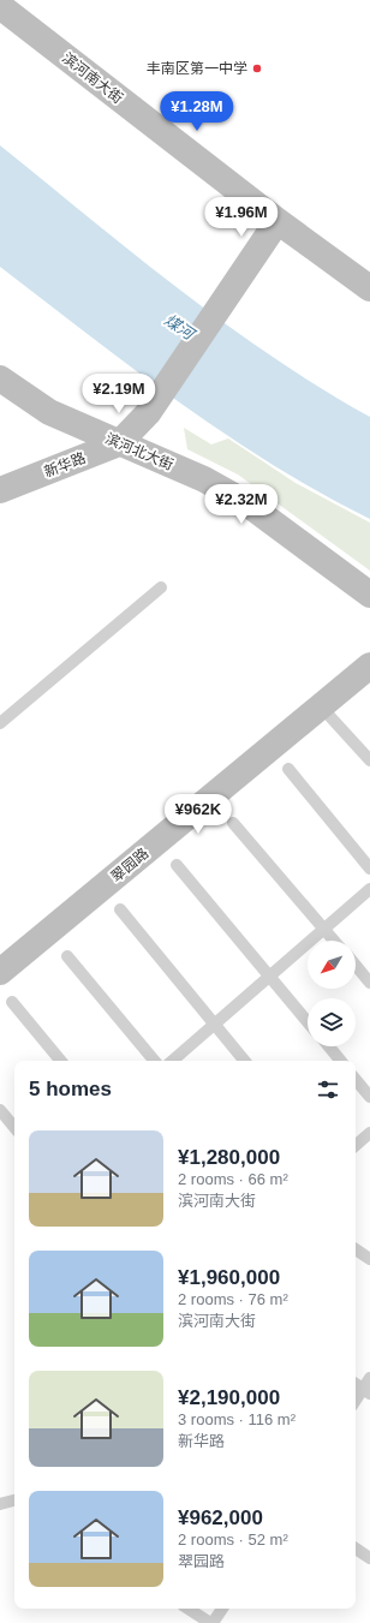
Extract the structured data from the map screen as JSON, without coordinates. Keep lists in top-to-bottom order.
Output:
{
  "streets": {
    "street": [
      "滨河南大街",
      "滨河北大街",
      "新华路",
      "翠园路"
    ]
  },
  "crossings": [
    ["滨河南大街", "新华路"],
    ["滨河北大街", "新华路"]
  ],
  "water": ["煤河"],
  "places": ["丰南区第一中学"],
  "north": "bottom left",
  "page": {
    "price": [
      "¥1.28M",
      "¥1.96M",
      "¥2.19M",
      "¥2.32M",
      "¥962K"
    ],
    "heading": "5 homes",
    "list": [
      {
        "name": "¥1,280,000",
        "note": "2 rooms · 66 m² · 滨河南大街"
      },
      {
        "name": "¥1,960,000",
        "note": "2 rooms · 76 m² · 滨河南大街"
      },
      {
        "name": "¥2,190,000",
        "note": "3 rooms · 116 m² · 新华路"
      },
      {
        "name": "¥962,000",
        "note": "2 rooms · 52 m² · 翠园路"
      }
    ]
  }
}
